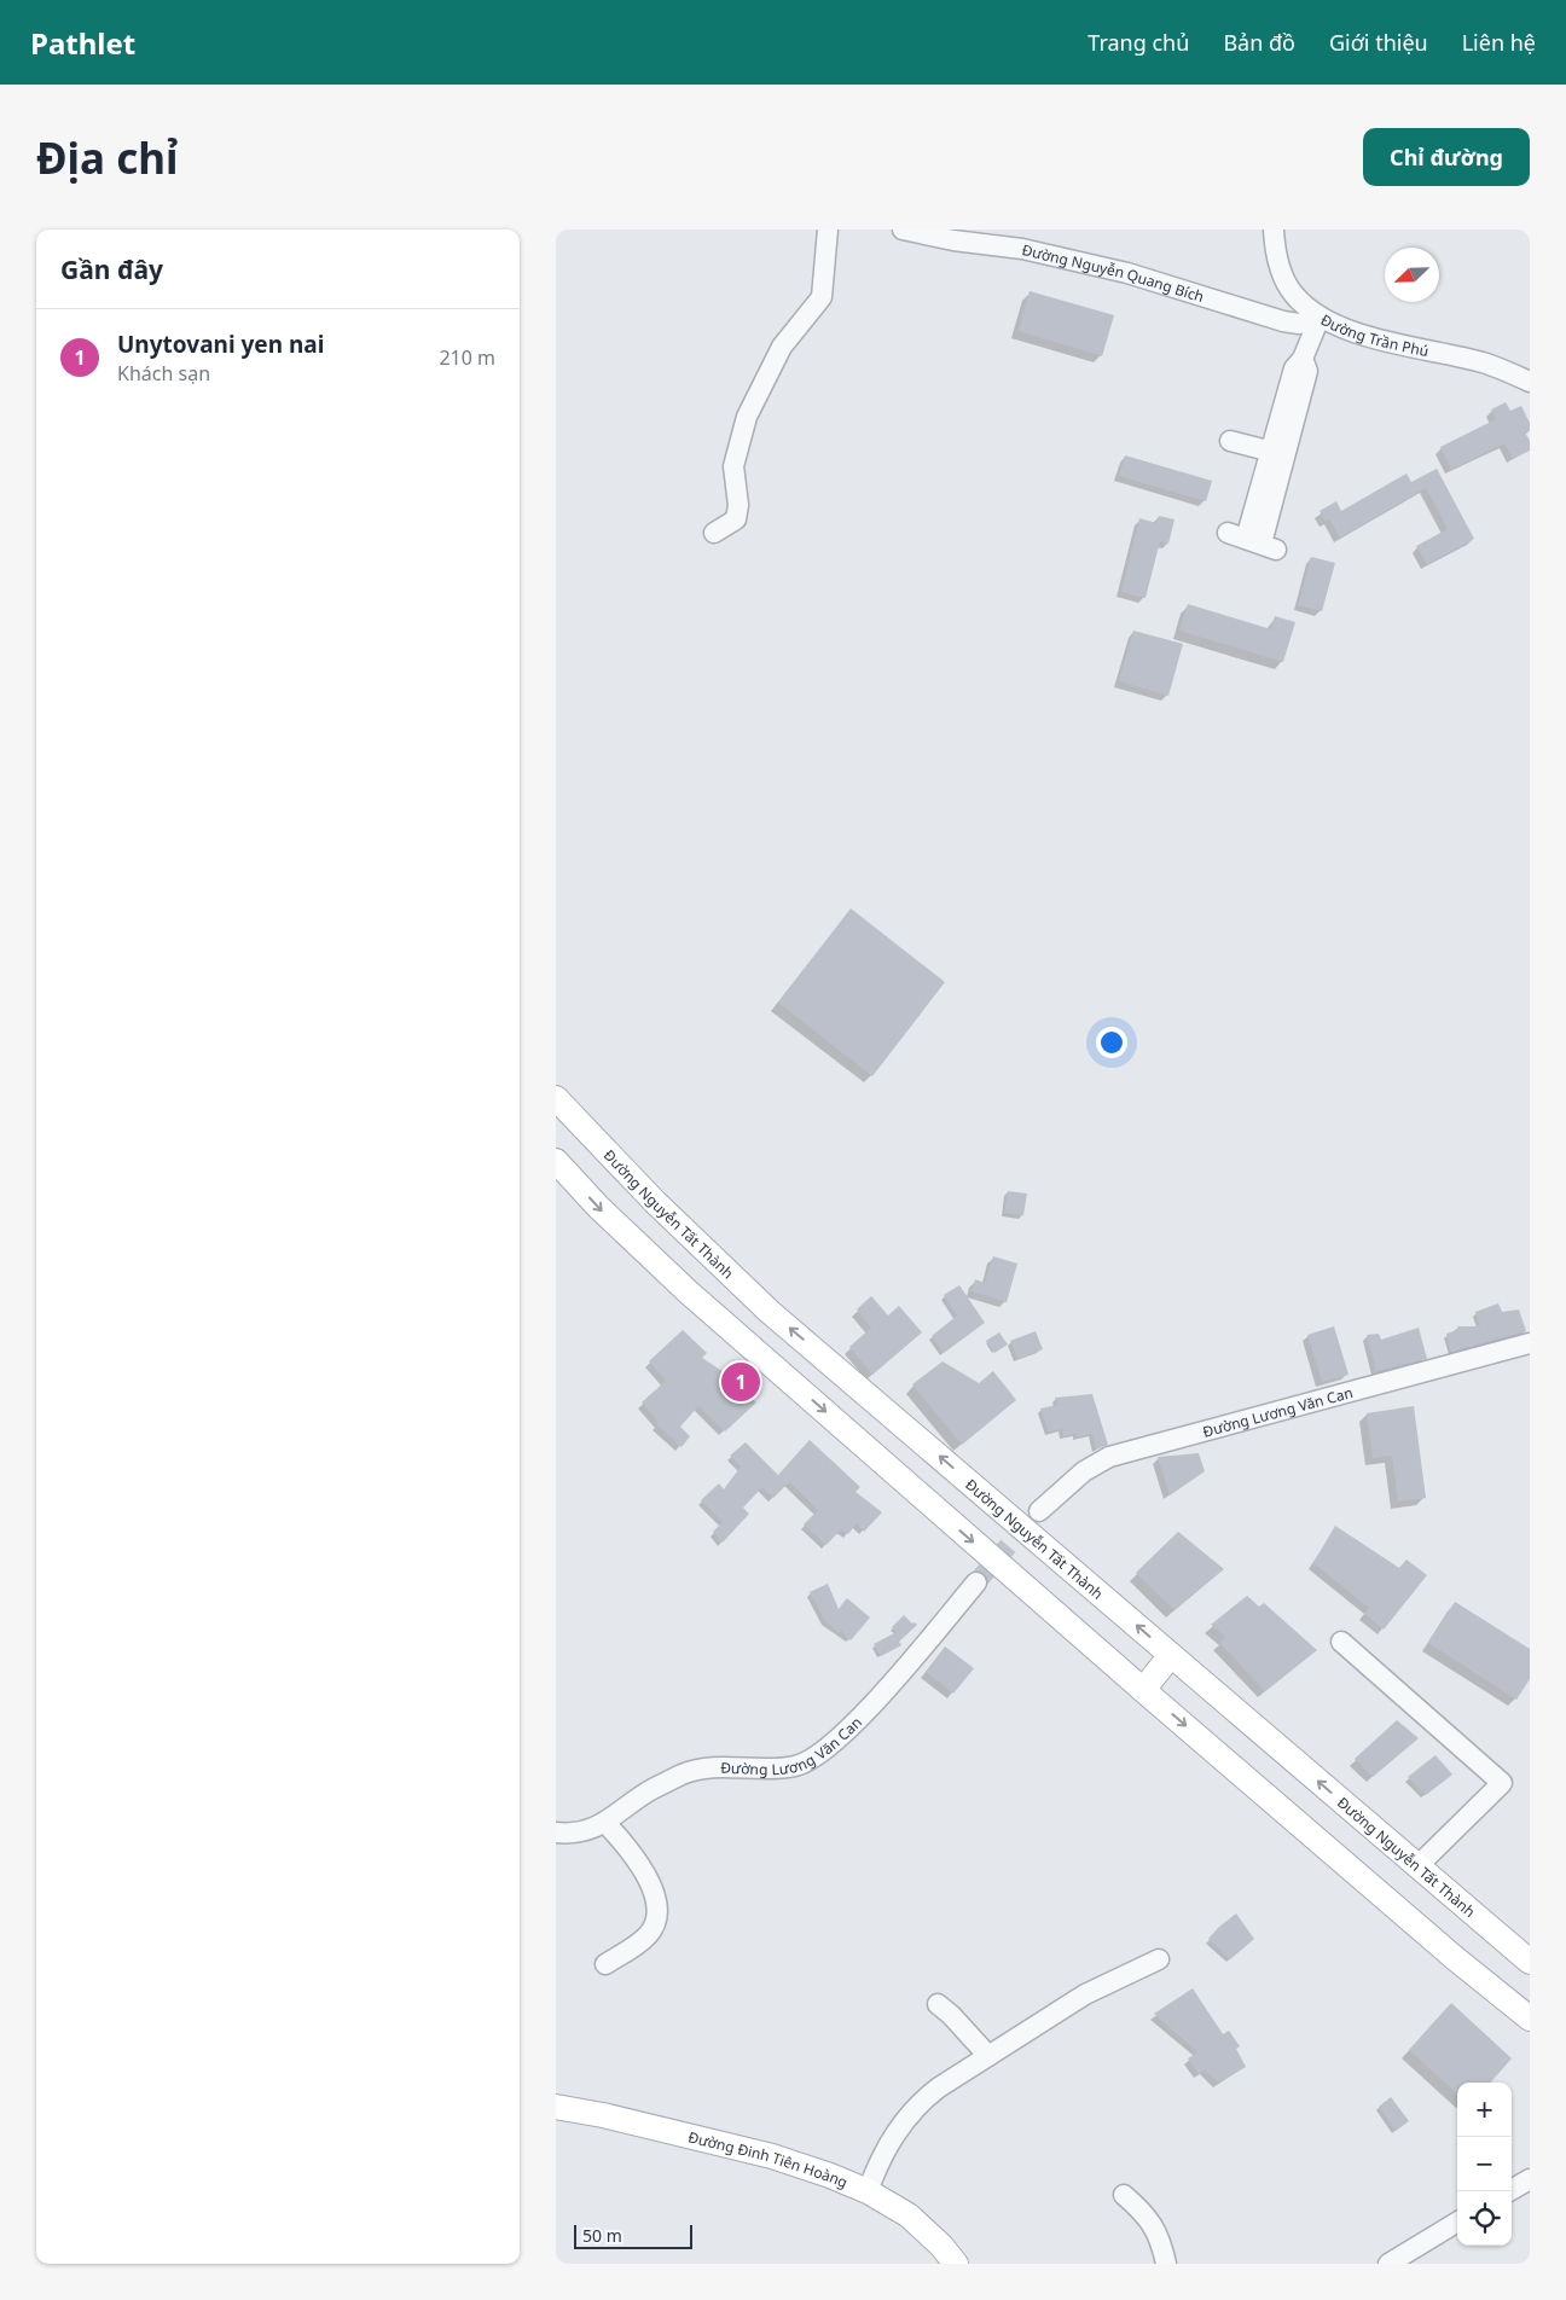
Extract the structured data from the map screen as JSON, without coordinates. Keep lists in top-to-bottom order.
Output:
{
  "streets": {
    "main road": ["Đường Nguyễn Tất Thành", "Đường Đinh Tiên Hoàng"],
    "street": ["Đường Nguyễn Quang Bích", "Đường Trần Phú", "Đường Lương Văn Can"]
  },
  "crossings": [
    ["Đường Nguyễn Quang Bích", "Đường Trần Phú"]
  ],
  "scale_bar": "50 m",
  "north": "bottom left",
  "page": {
    "header": "Pathlet",
    "nav": [
      "Trang chủ",
      "Bản đồ",
      "Giới thiệu",
      "Liên hệ"
    ],
    "buttons": "Chỉ đường",
    "title": "Địa chỉ",
    "heading": "Gần đây",
    "list": [
      {
        "mark": "1",
        "name": "Unytovani yen nai",
        "note": "Khách sạn",
        "value": "210 m"
      }
    ],
    "pins": "1",
    "map_buttons": ["+", "−"],
    "scale": "50 m"
  }
}
